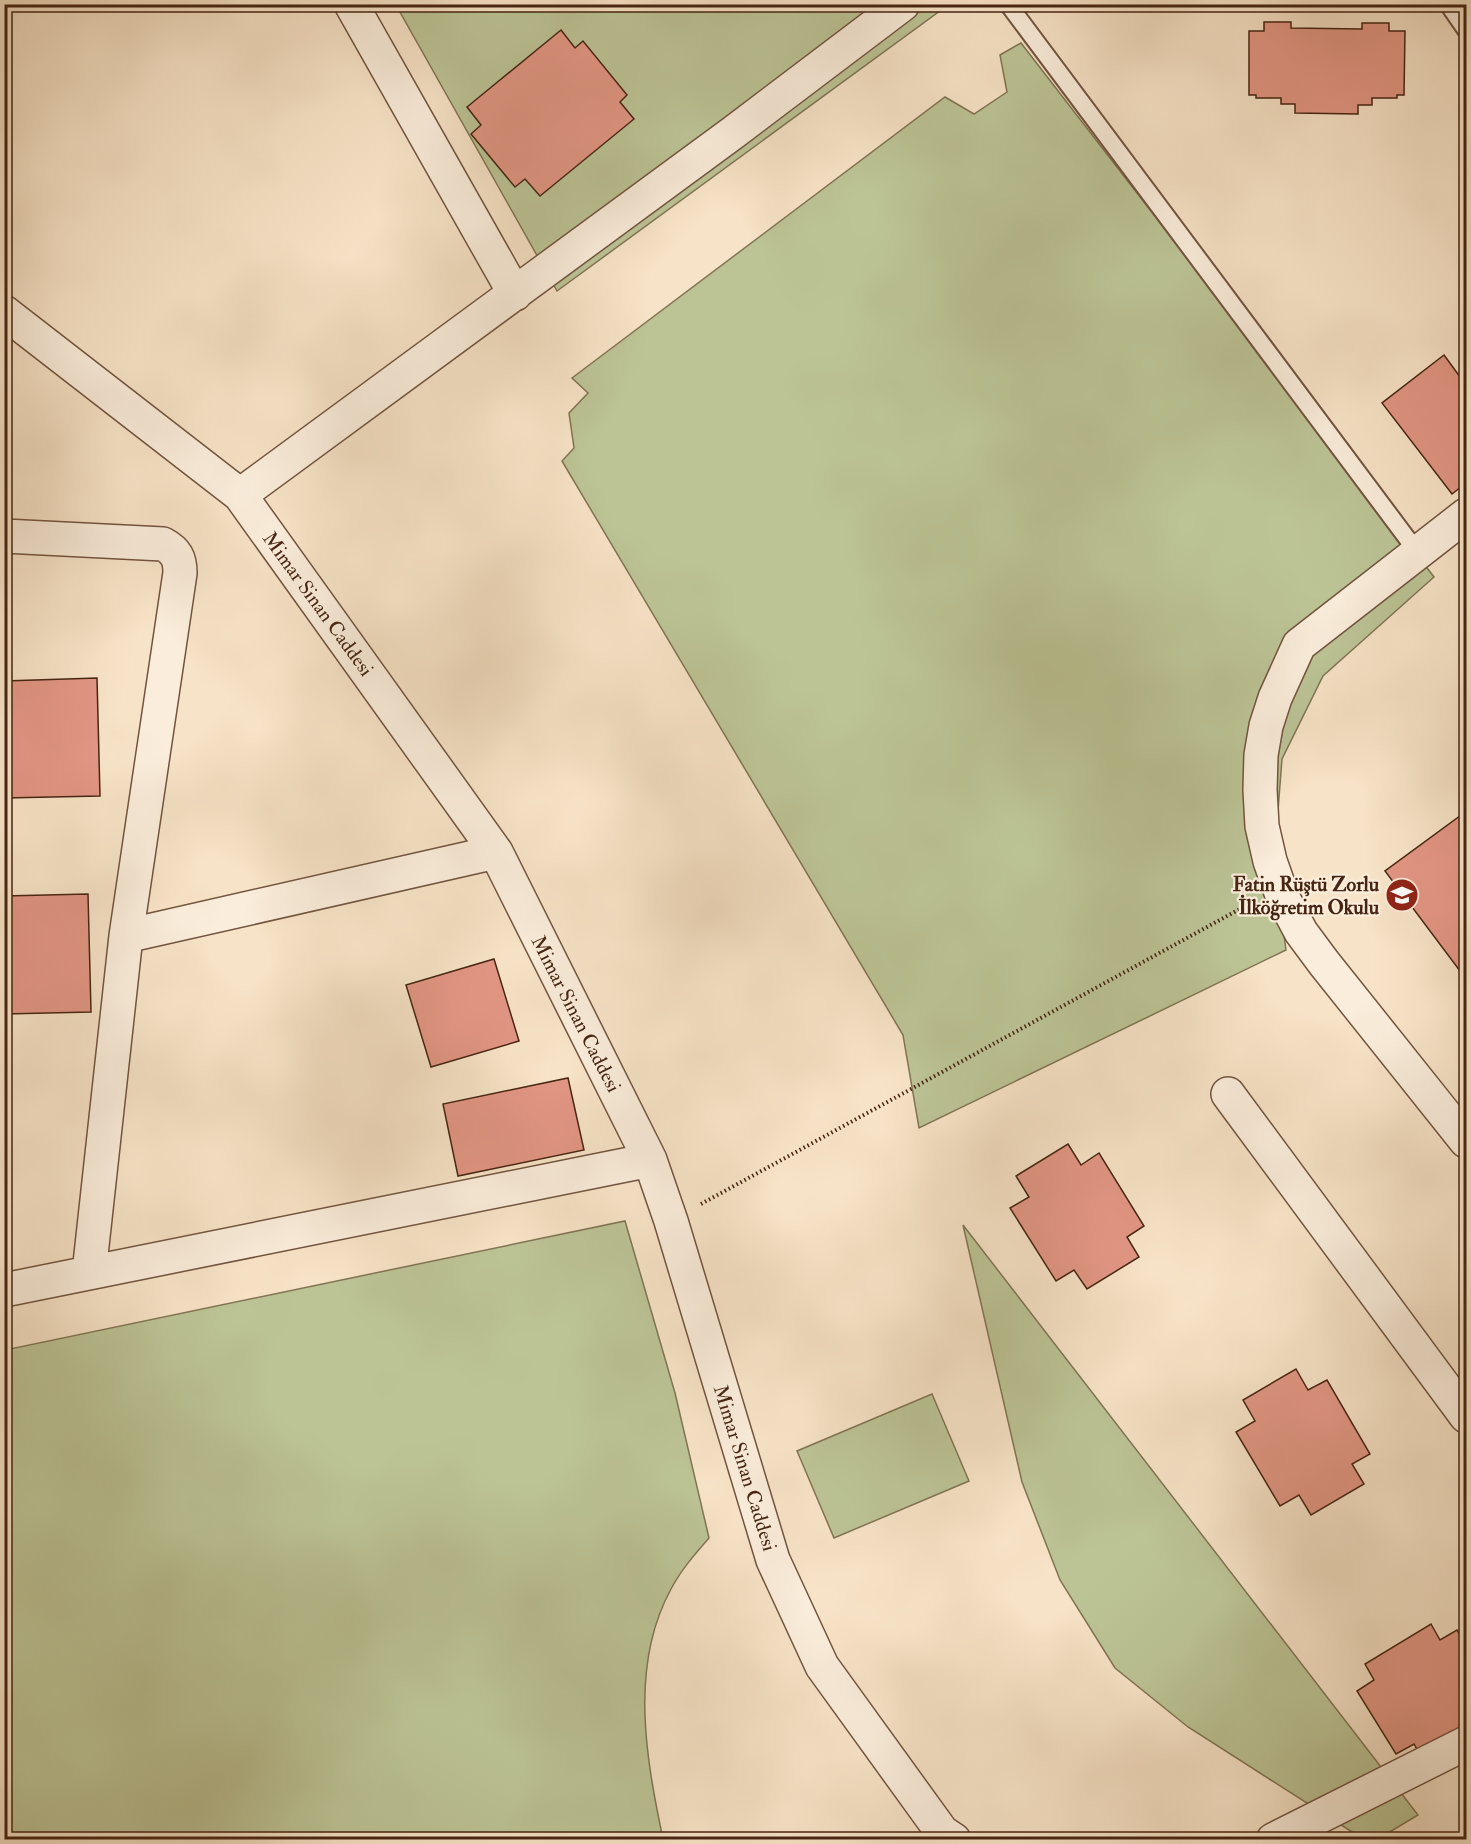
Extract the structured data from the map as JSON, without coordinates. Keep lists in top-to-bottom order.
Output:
{
  "streets": {
    "street": ["Mimar Sinan Caddesi"]
  },
  "places": {
    "school or university": ["Fatin Rüştü Zorlu İlköğretim Okulu"]
  }
}
